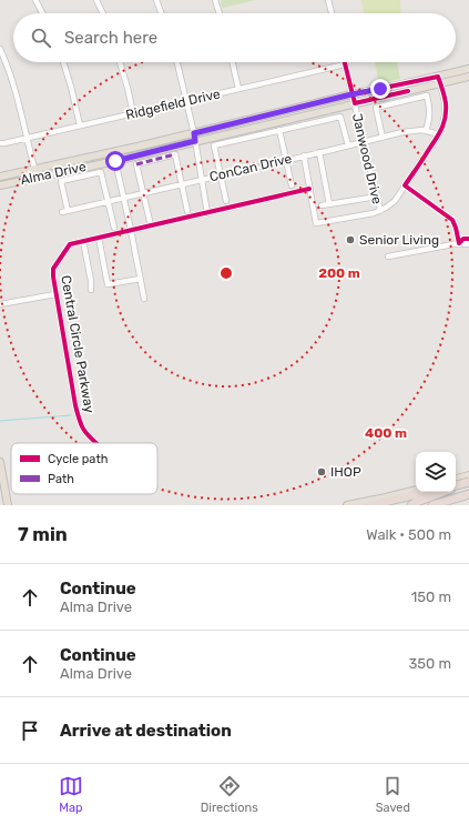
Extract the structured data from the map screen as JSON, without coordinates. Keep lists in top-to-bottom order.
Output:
{
  "streets": {
    "main road": ["Alma Drive"],
    "street": [
      "Ridgefield Drive",
      "Janwood Drive",
      "ConCan Drive",
      "Central Circle Parkway"
    ]
  },
  "crossings": [
    ["Ridgefield Drive", "Janwood Drive"],
    ["Janwood Drive", "ConCan Drive"],
    ["Janwood Drive", "Alma Drive"]
  ],
  "places": ["Senior Living", "IHOP"],
  "legend": ["Cycle path", "Path"],
  "page": {
    "search": "Search here",
    "heading": ["7 min", "Walk · 500 m"],
    "list": [
      ["Continue", "Alma Drive", "150 m"],
      ["Continue", "Alma Drive", "350 m"],
      "Arrive at destination"
    ],
    "nav": ["Map", "Directions", "Saved"]
  },
  "rings": ["200 m", "400 m"]
}
